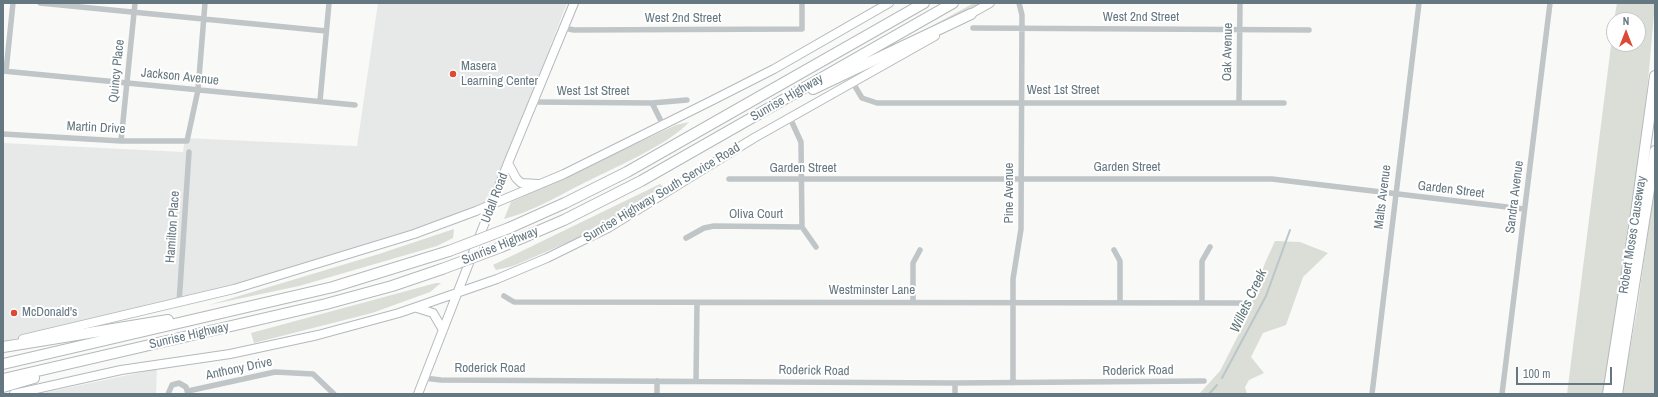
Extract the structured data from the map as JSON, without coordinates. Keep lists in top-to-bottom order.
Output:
{
  "streets": {
    "highway": ["Sunrise Highway", "Robert Moses Causeway"],
    "main road": ["Sunrise Highway South Service Road", "Udall Road"],
    "street": [
      "West 2nd Street",
      "Oak Avenue",
      "Quincy Place",
      "Jackson Avenue",
      "West 1st Street",
      "Martin Drive",
      "Garden Street",
      "Pine Avenue",
      "Malts Avenue",
      "Sandra Avenue",
      "Oliva Court",
      "Hamilton Place",
      "Westminster Lane",
      "Anthony Drive",
      "Roderick Road"
    ]
  },
  "crossings": [
    ["West 2nd Street", "Oak Avenue"],
    ["West 2nd Street", "Pine Avenue"],
    ["West 2nd Street", "Udall Road"],
    ["Oak Avenue", "West 1st Street"],
    ["Quincy Place", "Jackson Avenue"],
    ["Quincy Place", "Martin Drive"],
    ["Jackson Avenue", "Martin Drive"],
    ["West 1st Street", "Sunrise Highway"],
    ["West 1st Street", "Pine Avenue"],
    ["West 1st Street", "Udall Road"],
    ["Sunrise Highway", "Sunrise Highway South Service Road"],
    ["Sunrise Highway", "Udall Road"],
    ["Garden Street", "Pine Avenue"],
    ["Garden Street", "Malts Avenue"],
    ["Garden Street", "Sandra Avenue"],
    ["Sunrise Highway South Service Road", "Udall Road"],
    ["Pine Avenue", "Westminster Lane"],
    ["Pine Avenue", "Roderick Road"],
    ["Udall Road", "Roderick Road"]
  ],
  "water": ["Willets Creek"],
  "places": ["Masera Learning Center", "McDonald's"],
  "scale_bar": "100 m",
  "north": "top"
}
